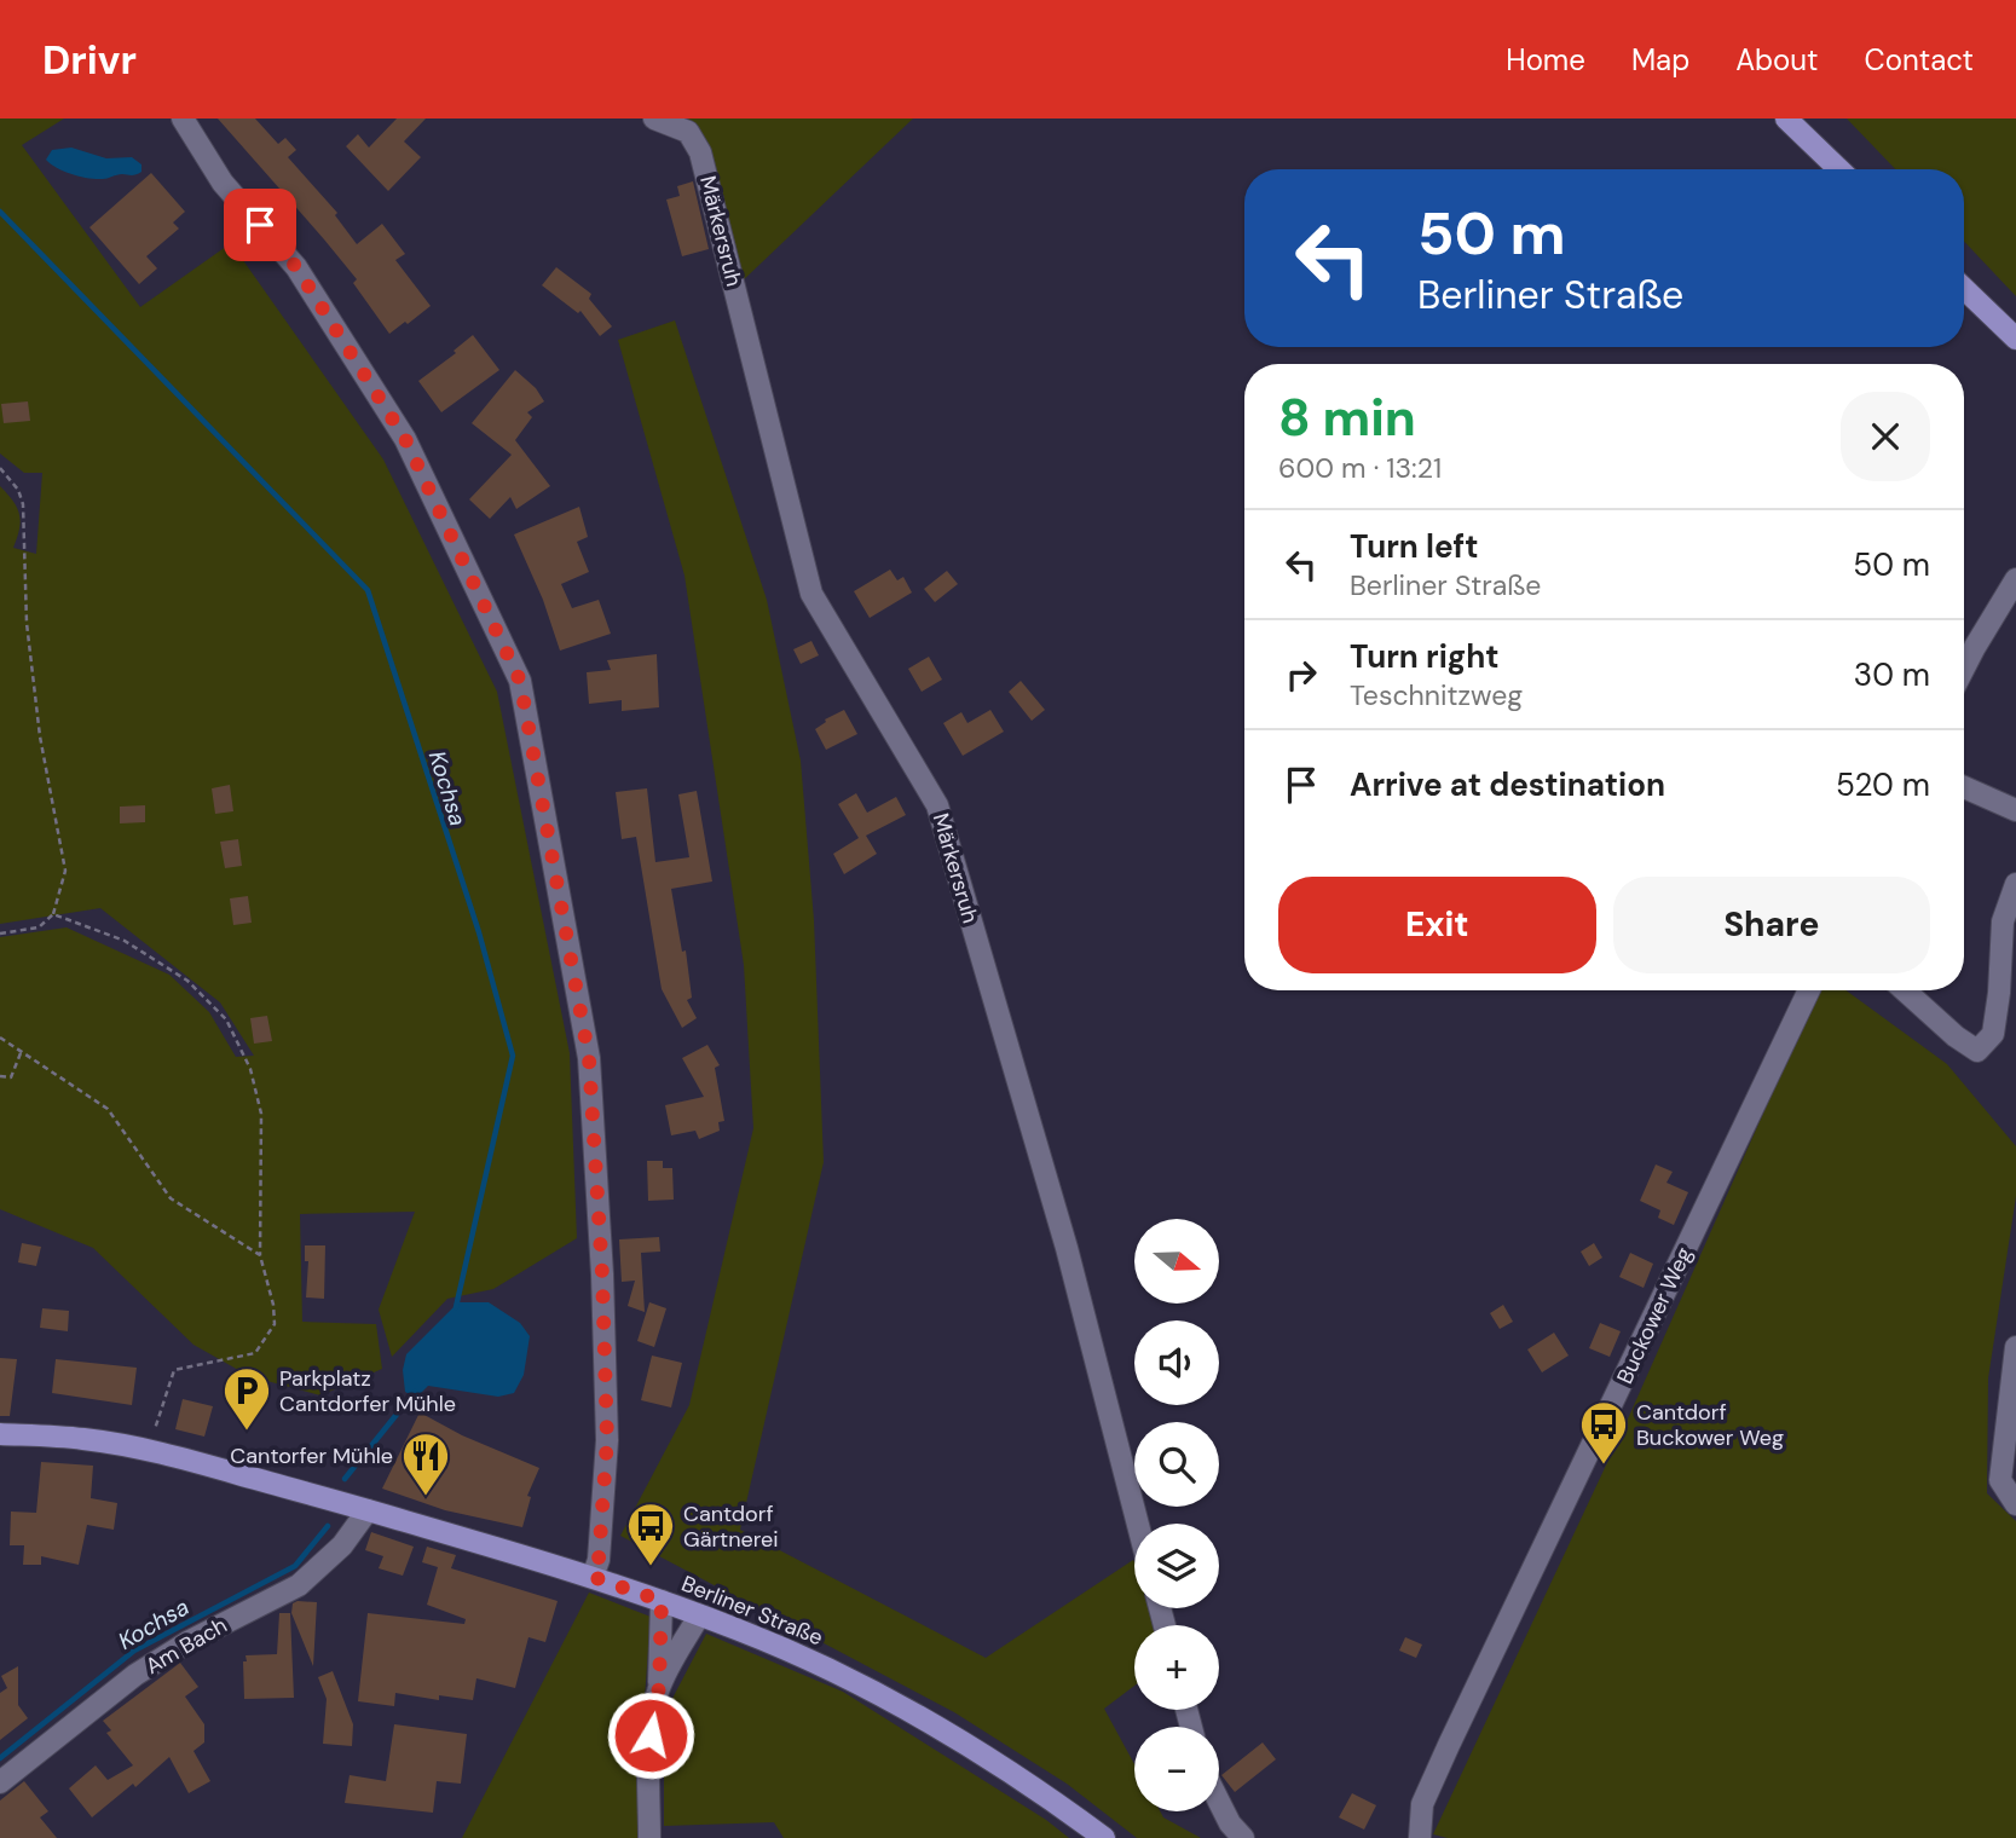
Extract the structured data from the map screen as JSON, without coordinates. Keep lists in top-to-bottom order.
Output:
{
  "streets": {
    "main road": ["Berliner Straße"],
    "street": ["Märkersruh", "Buckower Weg", "Am Bach"]
  },
  "crossings": [
    ["Berliner Straße", "Am Bach"]
  ],
  "water": ["Kochsa"],
  "places": {
    "parking": ["Parkplatz Cantdorfer Mühle"],
    "bus stop": ["Cantdorf Buckower Weg", "Cantdorf Gärtnerei"],
    "restaurant": ["Cantorfer Mühle"]
  },
  "north": "right",
  "page": {
    "header": "Drivr",
    "nav": [
      "Home",
      "Map",
      "About",
      "Contact"
    ],
    "turn": ["50 m", "Berliner Straße"],
    "heading": ["8 min", "600 m · 13:21"],
    "list": [
      {
        "name": "Turn left",
        "note": "Berliner Straße",
        "value": "50 m"
      },
      {
        "name": "Turn right",
        "note": "Teschnitzweg",
        "value": "30 m"
      },
      {
        "name": "Arrive at destination",
        "value": "520 m"
      }
    ],
    "buttons": ["Exit", "Share"],
    "map_buttons": ["+", "−"]
  }
}
